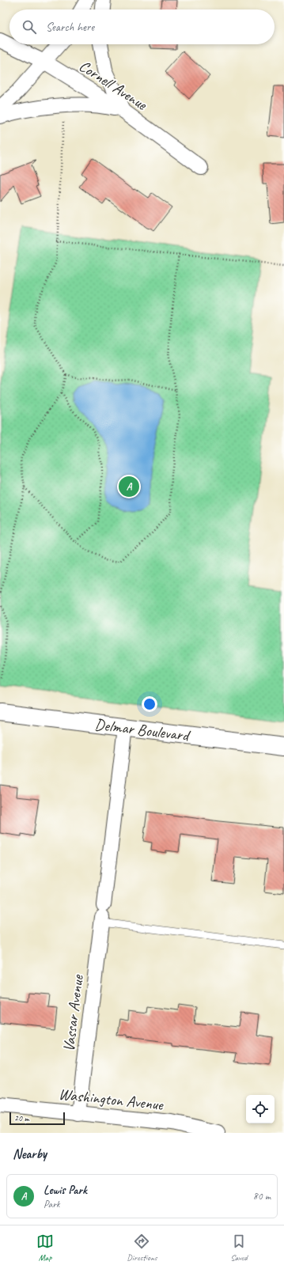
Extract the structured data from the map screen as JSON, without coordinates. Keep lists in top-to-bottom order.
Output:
{
  "streets": {
    "main road": ["Delmar Boulevard"],
    "street": ["Cornell Avenue", "Vassar Avenue", "Washington Avenue"]
  },
  "crossings": [
    ["Delmar Boulevard", "Vassar Avenue"],
    ["Vassar Avenue", "Washington Avenue"]
  ],
  "scale_bar": "20 m",
  "page": {
    "search": "Search here",
    "pins": "A",
    "scale": "20 m",
    "heading": "Nearby",
    "list": [
      {
        "mark": "A",
        "name": "Lewis Park",
        "note": "Park",
        "value": "80 m"
      }
    ],
    "nav": ["Map", "Directions", "Saved"]
  }
}
